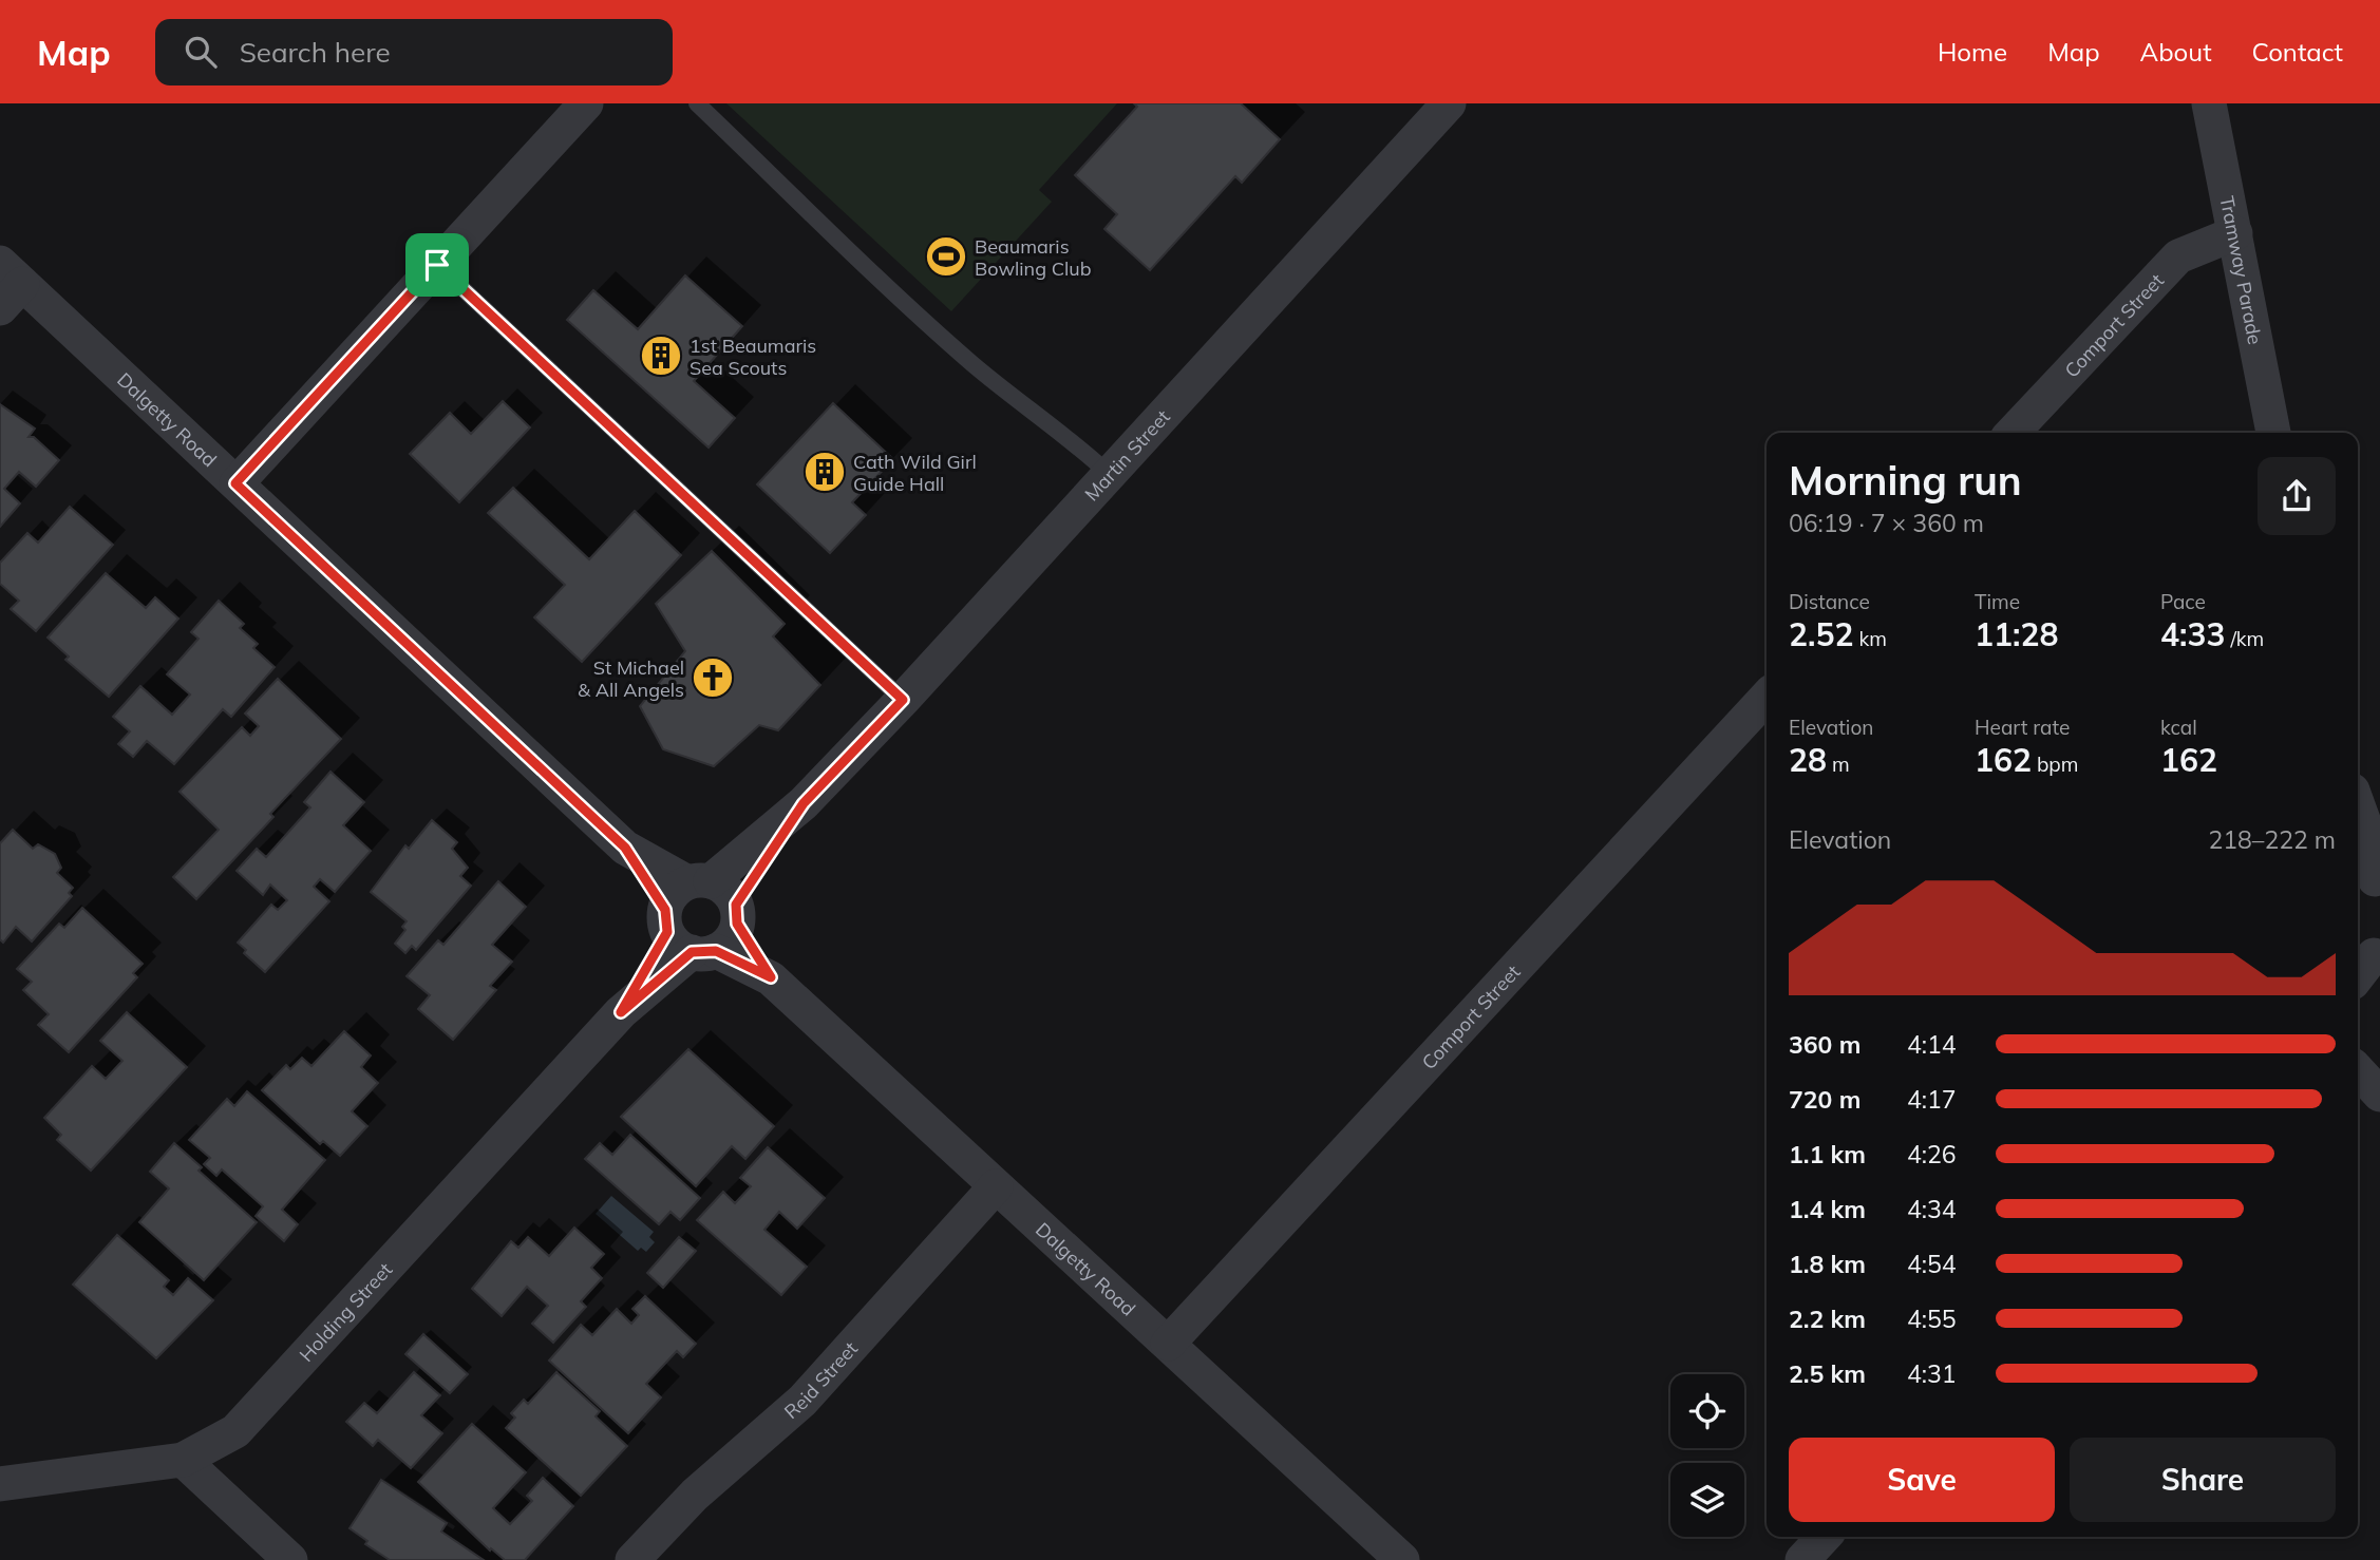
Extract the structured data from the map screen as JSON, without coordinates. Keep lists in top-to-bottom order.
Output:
{
  "streets": {
    "street": [
      "Tramway Parade",
      "Comport Street",
      "Dalgetty Road",
      "Martin Street",
      "Holding Street",
      "Reid Street"
    ]
  },
  "crossings": [
    ["Tramway Parade", "Comport Street"],
    ["Comport Street", "Dalgetty Road"],
    ["Dalgetty Road", "Martin Street"],
    ["Dalgetty Road", "Holding Street"],
    ["Dalgetty Road", "Reid Street"]
  ],
  "places": {
    "sports": ["Beaumaris Bowling Club"],
    "building": ["1st Beaumaris Sea Scouts", "Cath Wild Girl Guide Hall"],
    "church": ["St Michael & All Angels"]
  },
  "page": {
    "header": "Map",
    "search": "Search here",
    "nav": [
      "Home",
      "Map",
      "About",
      "Contact"
    ],
    "heading": ["Morning run", "06:19 · 7 × 360 m"],
    "stats": [
      ["Distance", "2.52 km"],
      ["Time", "11:28"],
      ["Pace", "4:33 /km"],
      ["Elevation", "28 m"],
      ["Heart rate", "162 bpm"],
      ["kcal", "162"]
    ],
    "chart": ["Elevation", "218–222 m"],
    "list": [
      {
        "name": "360 m",
        "note": "4:14"
      },
      {
        "name": "720 m",
        "note": "4:17"
      },
      {
        "name": "1.1 km",
        "note": "4:26"
      },
      {
        "name": "1.4 km",
        "note": "4:34"
      },
      {
        "name": "1.8 km",
        "note": "4:54"
      },
      {
        "name": "2.2 km",
        "note": "4:55"
      },
      {
        "name": "2.5 km",
        "note": "4:31"
      }
    ],
    "buttons": ["Save", "Share"]
  }
}
